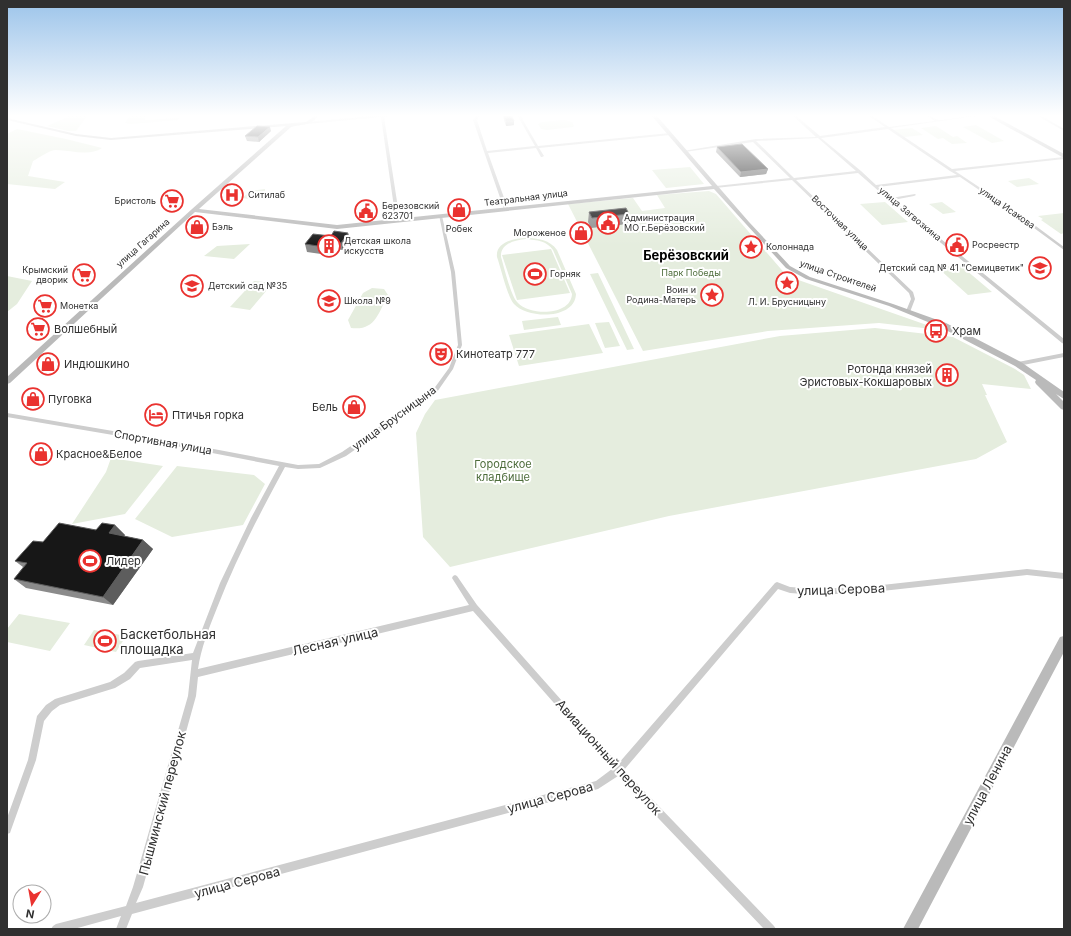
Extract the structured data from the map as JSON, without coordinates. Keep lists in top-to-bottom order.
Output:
{
  "streets": {
    "street": [
      "Театральная улица",
      "улица Исакова",
      "улица Загвозкина",
      "Восточная улица",
      "улица Гагарина",
      "улица Строителей",
      "улица Брусницына",
      "Спортивная улица",
      "улица Серова",
      "Лесная улица",
      "Авиационный переулок",
      "улица Ленина",
      "Пышминский переулок"
    ]
  },
  "crossings": [
    ["Театральная улица", "улица Загвозкина"],
    ["Театральная улица", "Восточная улица"],
    ["Театральная улица", "улица Гагарина"],
    ["Театральная улица", "улица Строителей"],
    ["Театральная улица", "улица Брусницына"],
    ["Восточная улица", "улица Строителей"],
    ["улица Брусницына", "Спортивная улица"],
    ["Спортивная улица", "Пышминский переулок"],
    ["улица Серова", "Авиационный переулок"],
    ["улица Серова", "Пышминский переулок"],
    ["Лесная улица", "Авиационный переулок"],
    ["Лесная улица", "Пышминский переулок"]
  ],
  "districts": ["Берёзовский"],
  "parks": ["Парк Победы", "Городское кладбище"],
  "places": {
    "hospital": ["Ситилаб"],
    "supermarket": [
      "Бристоль",
      "Крымский дворик",
      "Монетка",
      "Волшебный"
    ],
    "shop": [
      "Робек",
      "Бэль",
      "Мороженое",
      "Индюшкино",
      "Пуговка",
      "Бель",
      "Красное&Белое"
    ],
    "public building": ["Березовский 623701", "Администрация МО г.Берёзовский", "Росреестр"],
    "building": ["Детская школа искусств", "Ротонда князей Эристовых-Кокшаровых"],
    "place": ["Колоннада", "Л. И. Брусницыну", "Воин и Родина-Матерь"],
    "school or university": ["Детский сад № 41 \"Семицветик\"", "Детский сад №35", "Школа №9"],
    "sports": ["Горняк", "Лидер", "Баскетбольная площадка"],
    "bus stop": ["Храм"],
    "theatre": ["Кинотеатр 777"],
    "hotel": ["Птичья горка"]
  },
  "north": "bottom"
}
